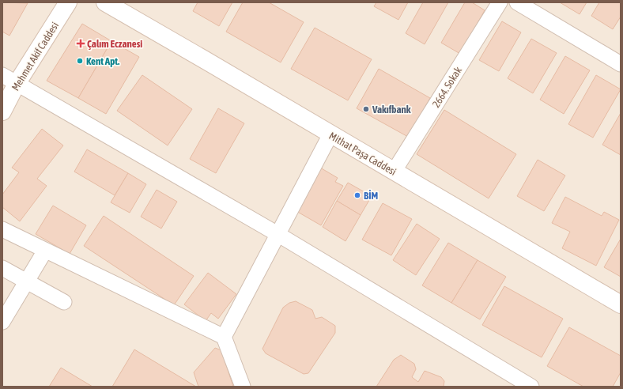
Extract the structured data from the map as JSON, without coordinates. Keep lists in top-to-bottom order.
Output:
{
  "streets": {
    "street": ["Mehmet Akif Caddesi", "2664. Sokak", "Mithat Paşa Caddesi"]
  },
  "crossings": [
    ["2664. Sokak", "Mithat Paşa Caddesi"]
  ],
  "places": {
    "health": ["Çalım Eczanesi"],
    "other": ["Kent Apt.", "Vakıfbank", "BİM"]
  }
}
